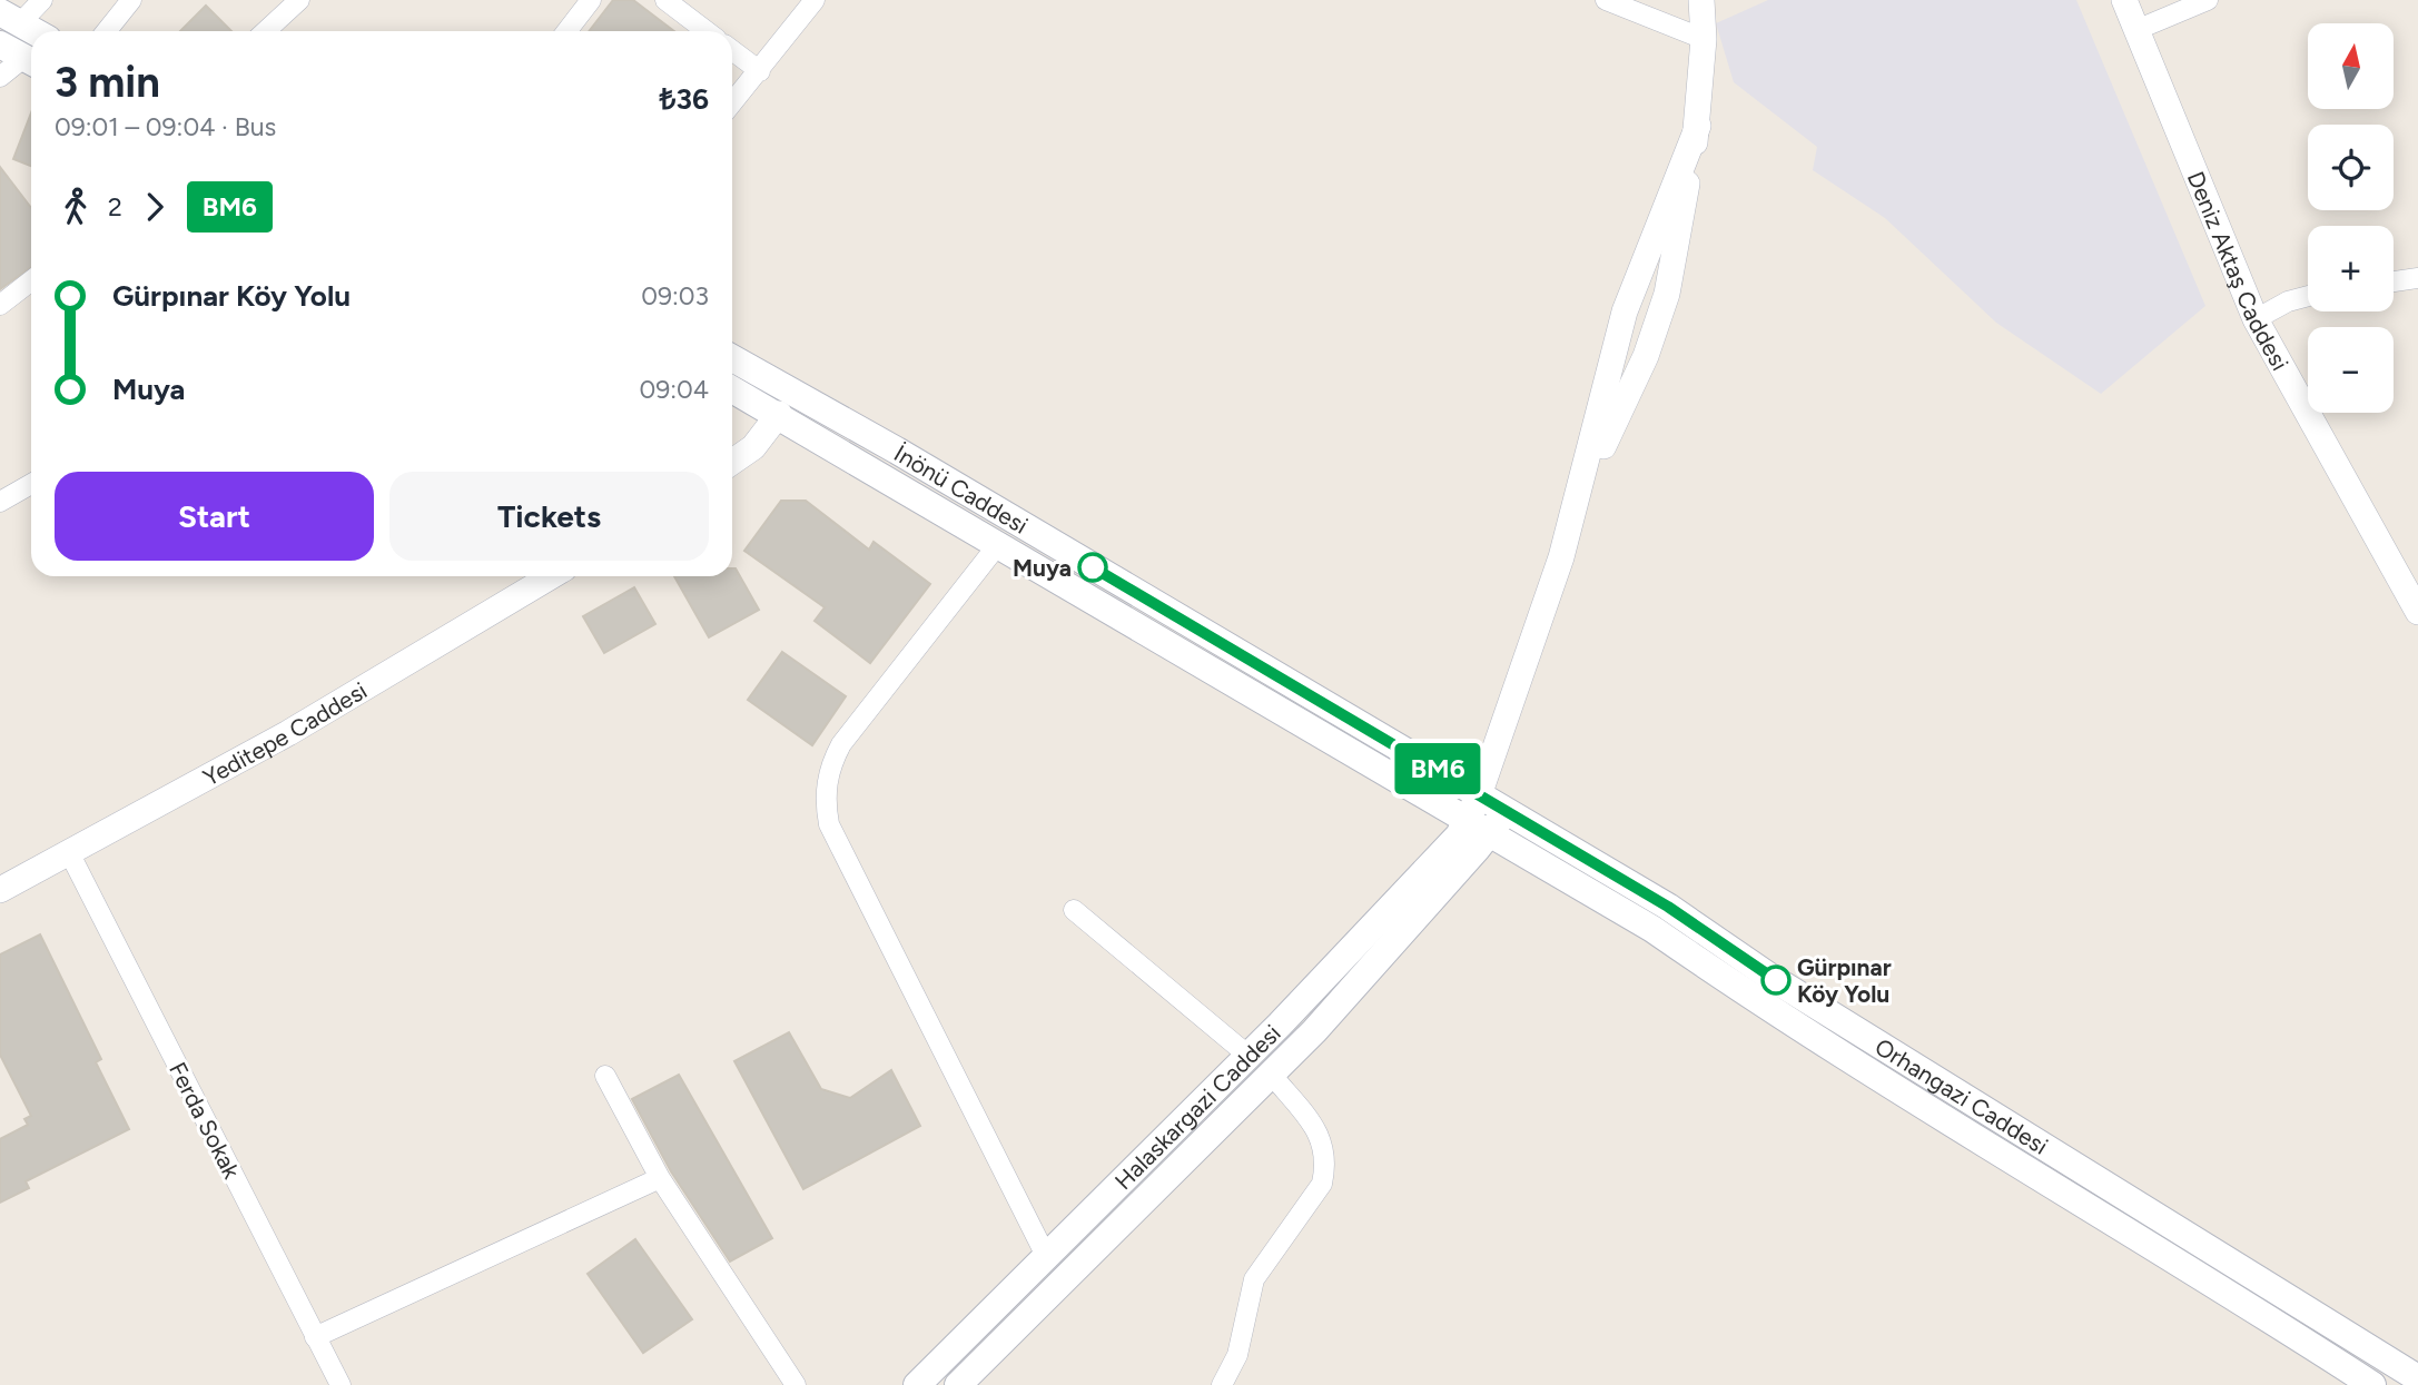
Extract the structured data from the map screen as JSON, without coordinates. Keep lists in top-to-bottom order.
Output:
{
  "streets": {
    "main road": ["İnönü Caddesi", "Orhangazi Caddesi", "Halaskargazi Caddesi"],
    "street": ["Deniz Aktaş Caddesi", "Yeditepe Caddesi", "Ferda Sokak"]
  },
  "crossings": [
    ["İnönü Caddesi", "Orhangazi Caddesi"],
    ["İnönü Caddesi", "Halaskargazi Caddesi"],
    ["Yeditepe Caddesi", "Ferda Sokak"],
    ["Orhangazi Caddesi", "Halaskargazi Caddesi"]
  ],
  "places": ["Muya", "Gürpınar Köy Yolu"],
  "lines": ["bus line BM6"],
  "north": "top",
  "page": {
    "on_map": "BM6",
    "map_buttons": ["+", "−"],
    "heading": ["3 min", "09:01 – 09:04 · Bus", "₺36"],
    "legs": ["2", "BM6"],
    "list": [
      {
        "name": "Gürpınar Köy Yolu",
        "value": "09:03"
      },
      {
        "name": "Muya",
        "value": "09:04"
      }
    ],
    "buttons": ["Start", "Tickets"]
  }
}
